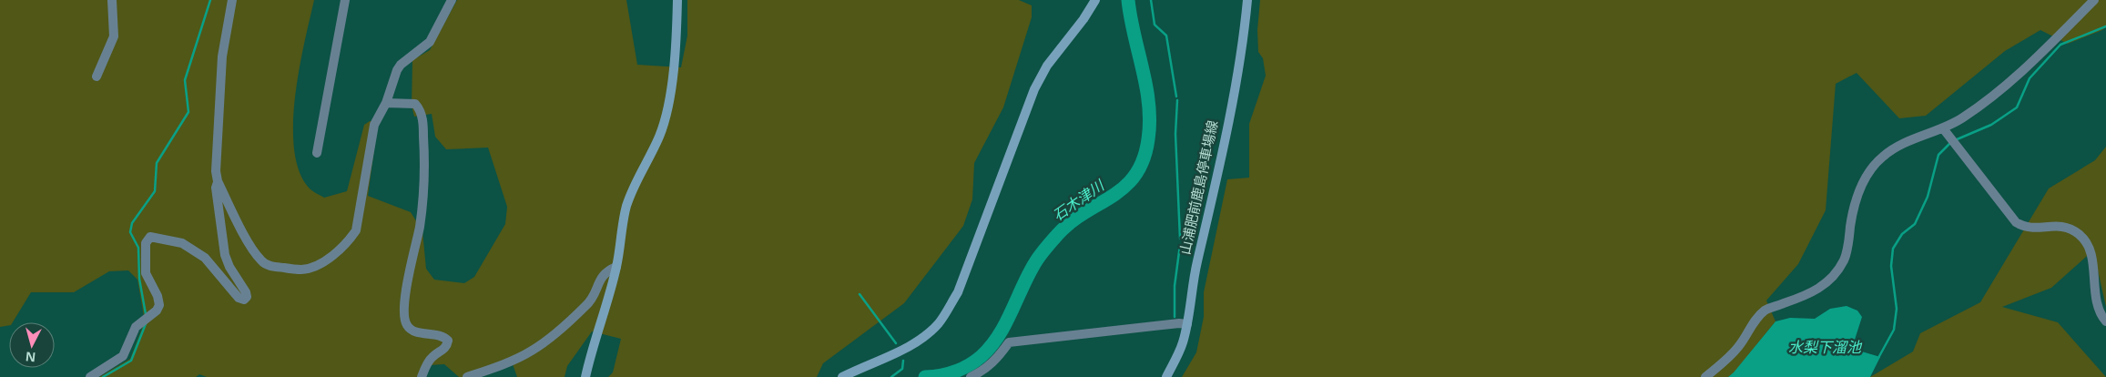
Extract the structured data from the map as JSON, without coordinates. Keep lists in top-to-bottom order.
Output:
{
  "streets": {
    "street": ["山浦肥前鹿島停車場線"]
  },
  "water": ["石木津川", "水梨下溜池"],
  "north": "bottom"
}
